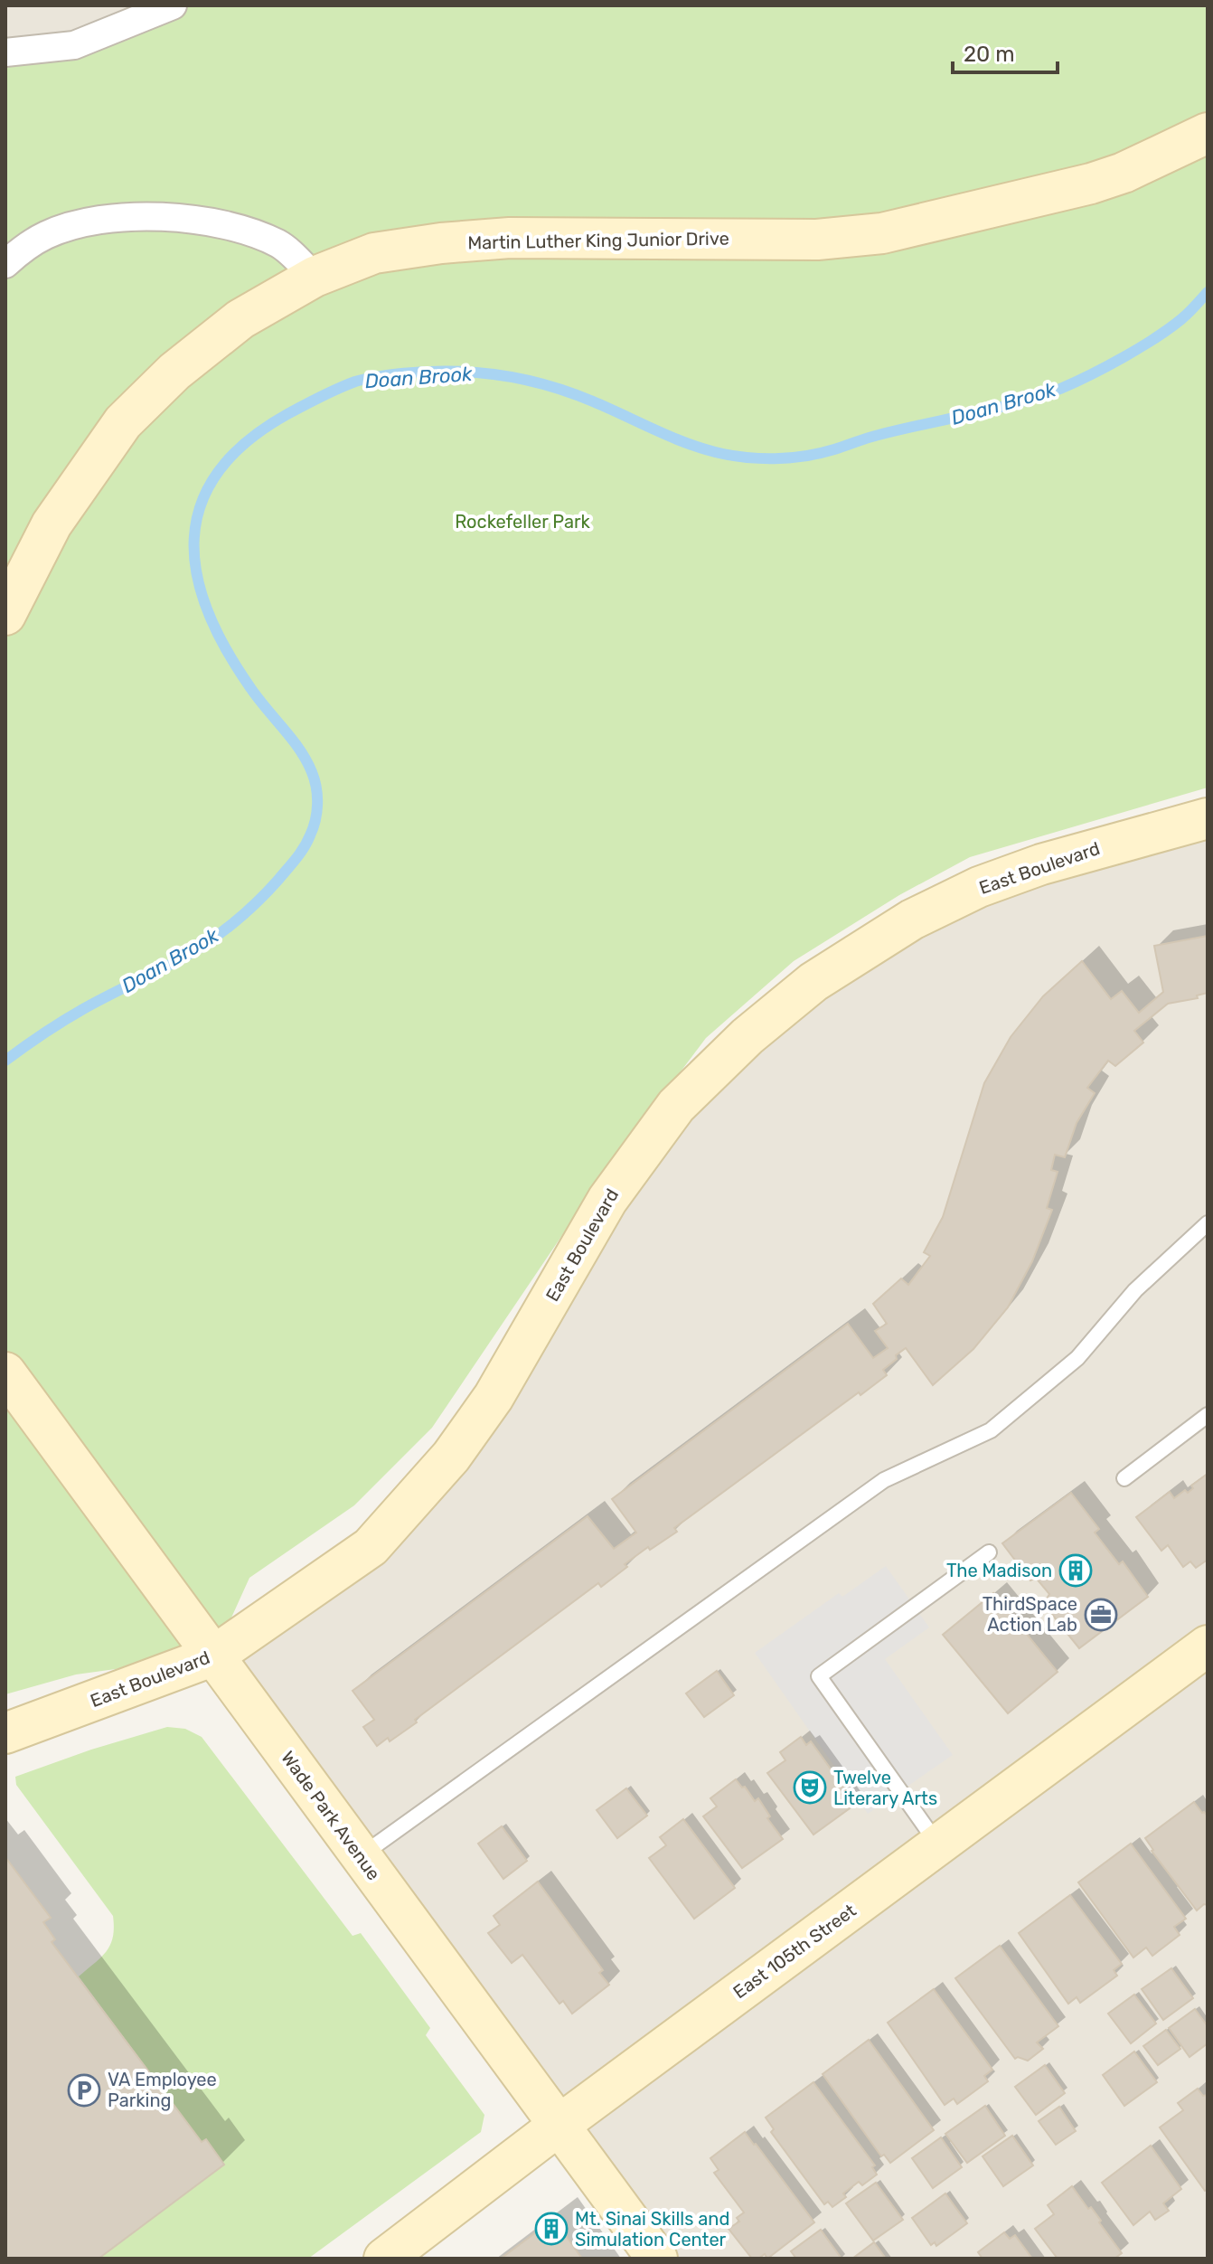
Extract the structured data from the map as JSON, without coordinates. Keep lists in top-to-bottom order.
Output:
{
  "streets": {
    "street": [
      "Martin Luther King Junior Drive",
      "East Boulevard",
      "Wade Park Avenue",
      "East 105th Street"
    ]
  },
  "crossings": [
    ["East Boulevard", "Wade Park Avenue"],
    ["Wade Park Avenue", "East 105th Street"]
  ],
  "water": ["Doan Brook"],
  "parks": ["Rockefeller Park"],
  "places": {
    "building": ["The Madison", "Mt. Sinai Skills and Simulation Center"],
    "office": ["ThirdSpace Action Lab"],
    "theatre": ["Twelve Literary Arts"],
    "parking": ["VA Employee Parking"]
  },
  "scale_bar": "20 m"
}
